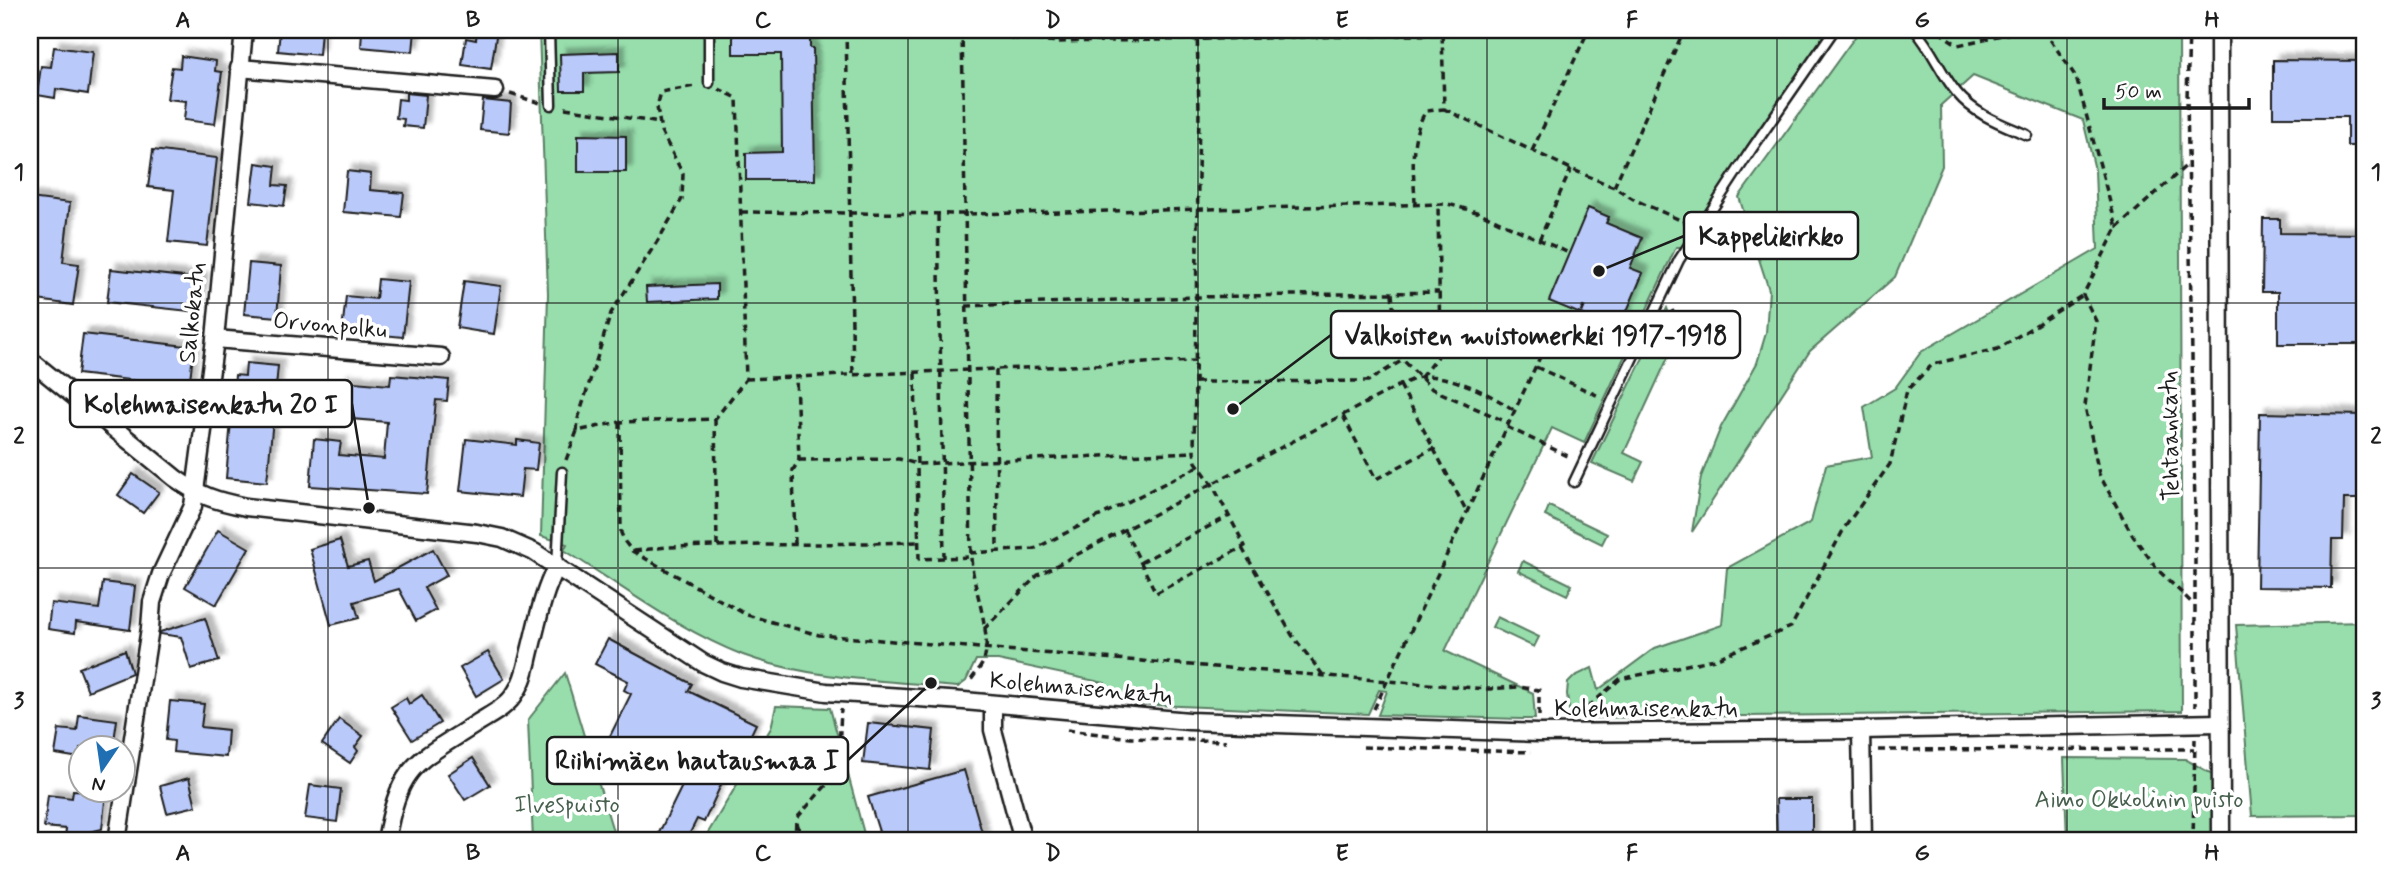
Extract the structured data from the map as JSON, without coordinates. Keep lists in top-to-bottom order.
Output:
{
  "streets": {
    "street": [
      "Salkokatu",
      "Orvonpolku",
      "Tehtaankatu",
      "Kolehmaisenkatu"
    ]
  },
  "crossings": [
    ["Salkokatu", "Orvonpolku"],
    ["Salkokatu", "Kolehmaisenkatu"],
    ["Tehtaankatu", "Kolehmaisenkatu"]
  ],
  "parks": ["Aimo Okkolinin puisto", "Ilvespuisto"],
  "places": [
    "Kappelikirkko",
    "Valkoisten muistomerkki 1917-1918",
    "Kolehmaisenkatu 20 I",
    "Riihimäen hautausmaa I"
  ],
  "scale_bar": "50 m",
  "north": "bottom",
  "grid": {
    "columns": [
      "A",
      "B",
      "C",
      "D",
      "E",
      "F",
      "G",
      "H"
    ],
    "rows": ["1", "2", "3"]
  }
}
